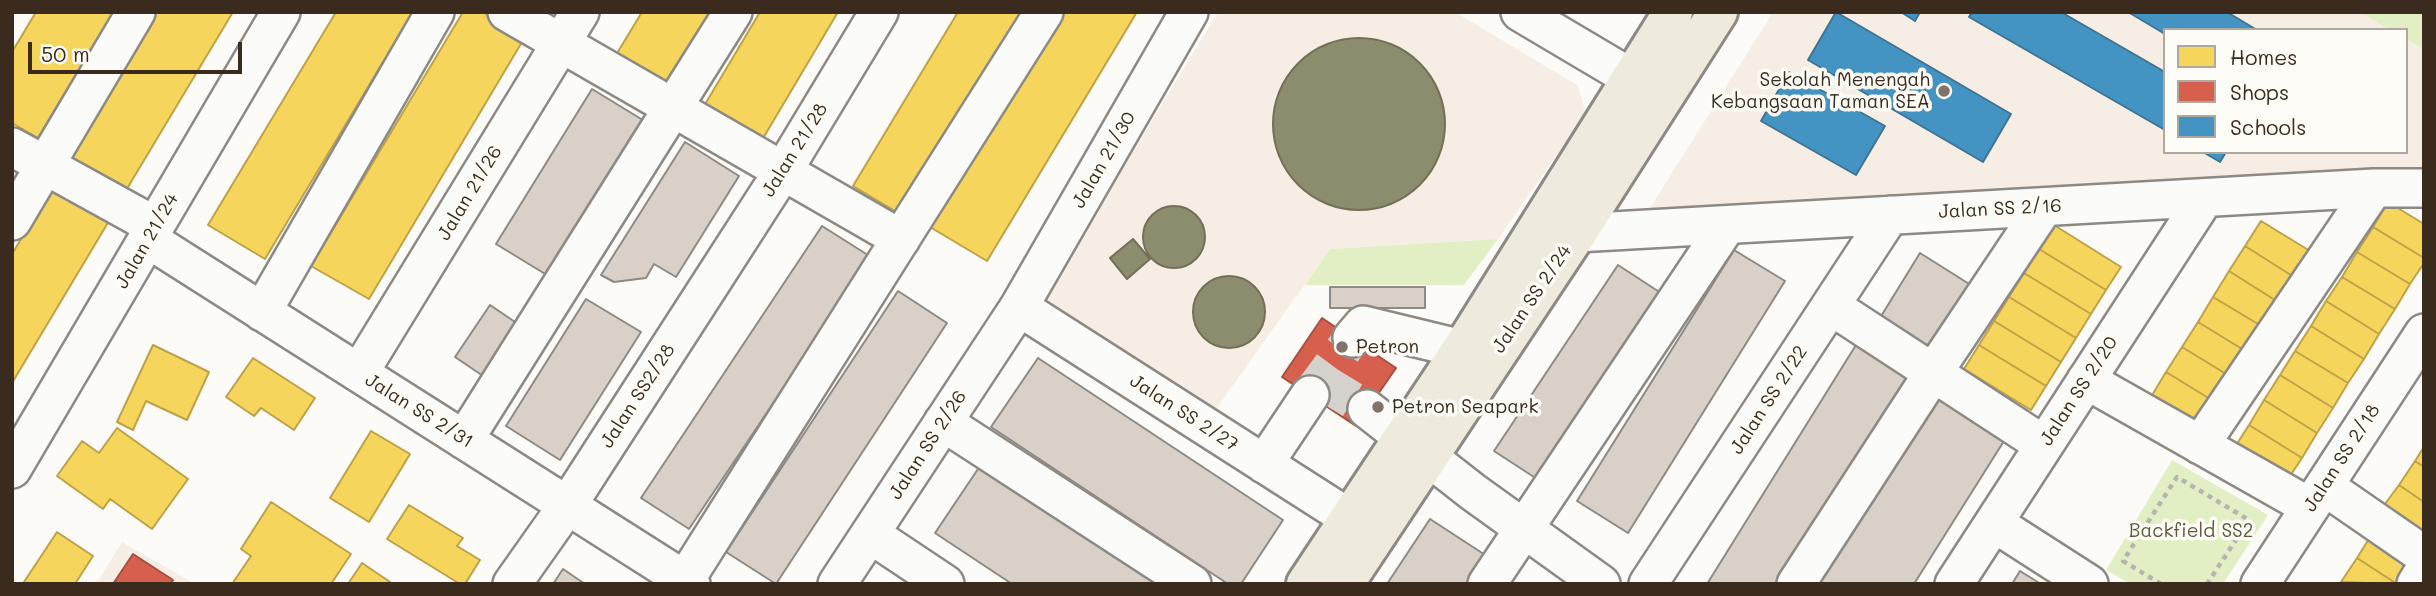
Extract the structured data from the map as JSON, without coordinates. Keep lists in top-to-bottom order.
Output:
{
  "streets": {
    "main road": ["Jalan SS 2/24"],
    "street": [
      "Jalan 21/28",
      "Jalan 21/30",
      "Jalan 21/26",
      "Jalan SS 2/16",
      "Jalan 21/24",
      "Jalan SS 2/20",
      "Jalan SS2/28",
      "Jalan SS 2/22",
      "Jalan SS 2/31",
      "Jalan SS 2/27",
      "Jalan SS 2/26",
      "Jalan SS 2/18"
    ]
  },
  "crossings": [
    ["Jalan 21/28", "Jalan SS2/28"],
    ["Jalan 21/30", "Jalan SS 2/27"],
    ["Jalan 21/30", "Jalan SS 2/26"],
    ["Jalan 21/26", "Jalan SS 2/31"],
    ["Jalan SS 2/16", "Jalan SS 2/24"],
    ["Jalan SS 2/16", "Jalan SS 2/20"],
    ["Jalan SS 2/16", "Jalan SS 2/22"],
    ["Jalan 21/24", "Jalan SS 2/31"],
    ["Jalan SS 2/24", "Jalan SS 2/27"],
    ["Jalan SS2/28", "Jalan SS 2/31"],
    ["Jalan SS 2/27", "Jalan SS 2/26"]
  ],
  "parks": ["Backfield SS2"],
  "places": ["Sekolah Menengah Kebangsaan Taman SEA", "Petron", "Petron Seapark"],
  "legend": ["Homes", "Shops", "Schools"],
  "scale_bar": "50 m"
}
